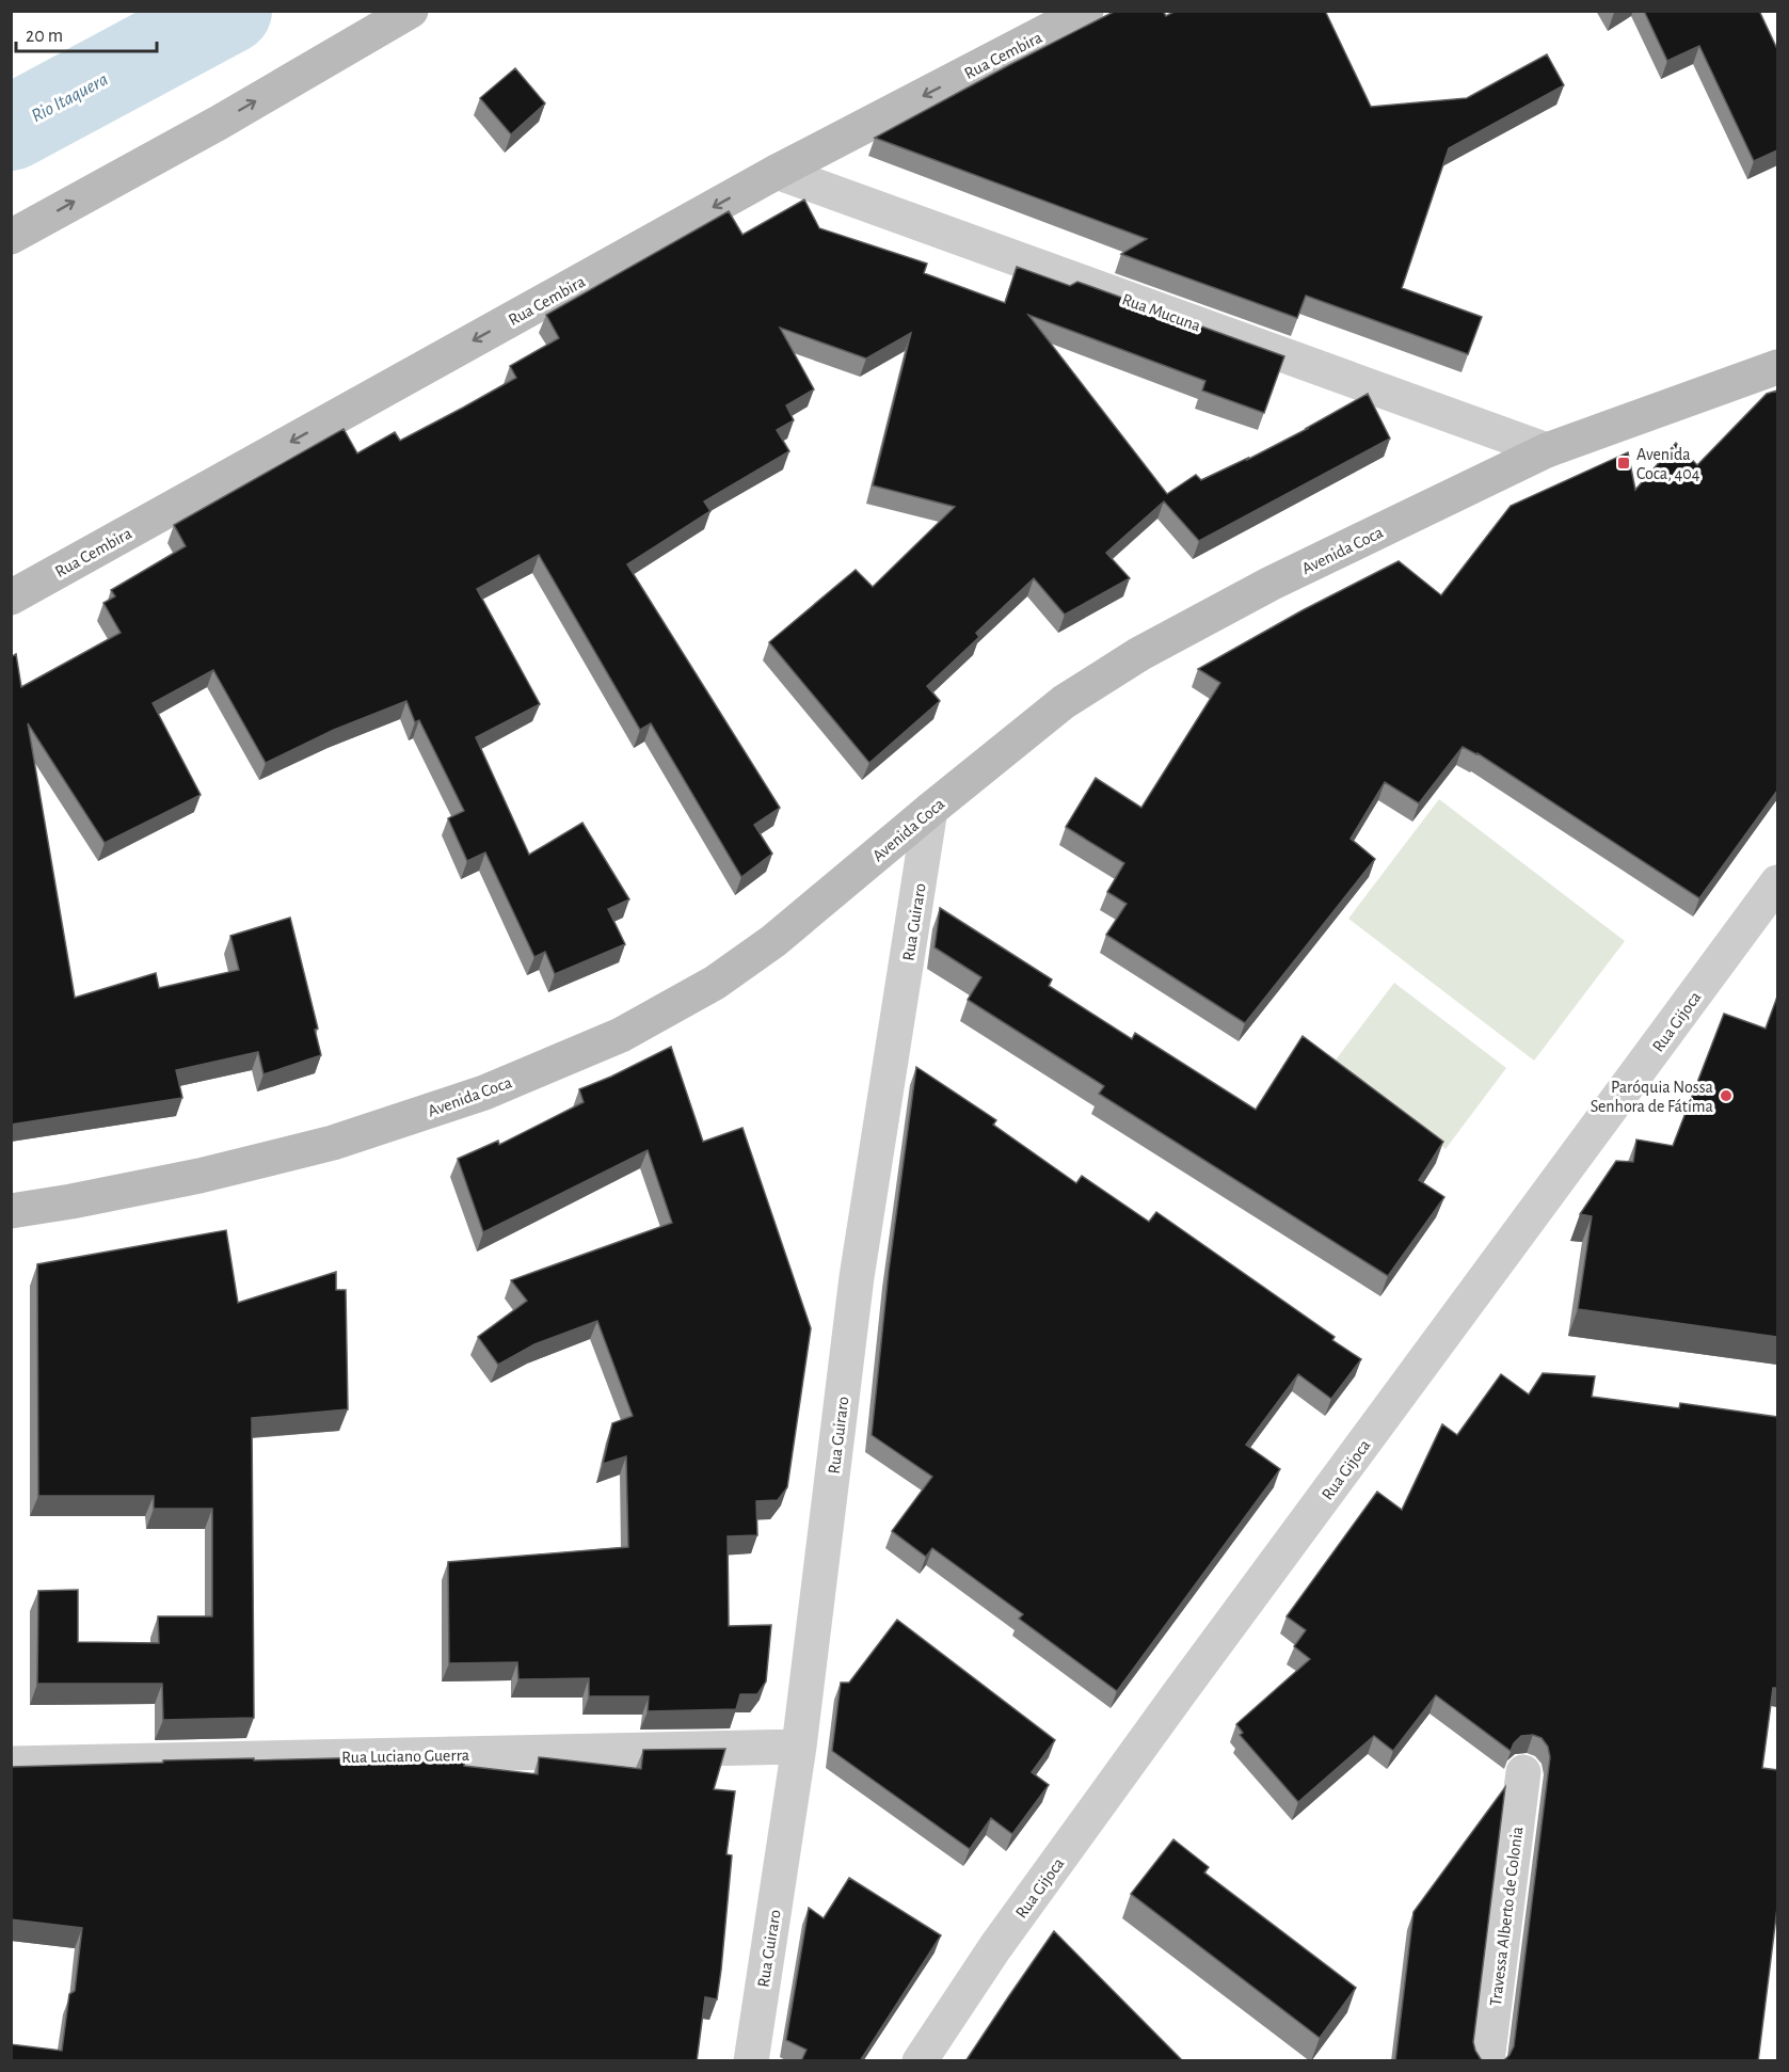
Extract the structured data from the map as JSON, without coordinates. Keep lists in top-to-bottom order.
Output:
{
  "streets": {
    "street": [
      "Rua Cembira",
      "Rua Mucuna",
      "Avenida Coca",
      "Rua Guiraro",
      "Rua Gijoca",
      "Rua Luciano Guerra",
      "Travessa Alberto de Colonia"
    ]
  },
  "crossings": [
    ["Rua Cembira", "Rua Mucuna"],
    ["Rua Mucuna", "Avenida Coca"],
    ["Avenida Coca", "Rua Guiraro"],
    ["Rua Guiraro", "Rua Luciano Guerra"]
  ],
  "water": ["Rio Itaquera"],
  "places": {
    "transit": ["Avenida Coca, 404"],
    "other": ["Paróquia Nossa Senhora de Fátima"]
  },
  "scale_bar": "20 m"
}
